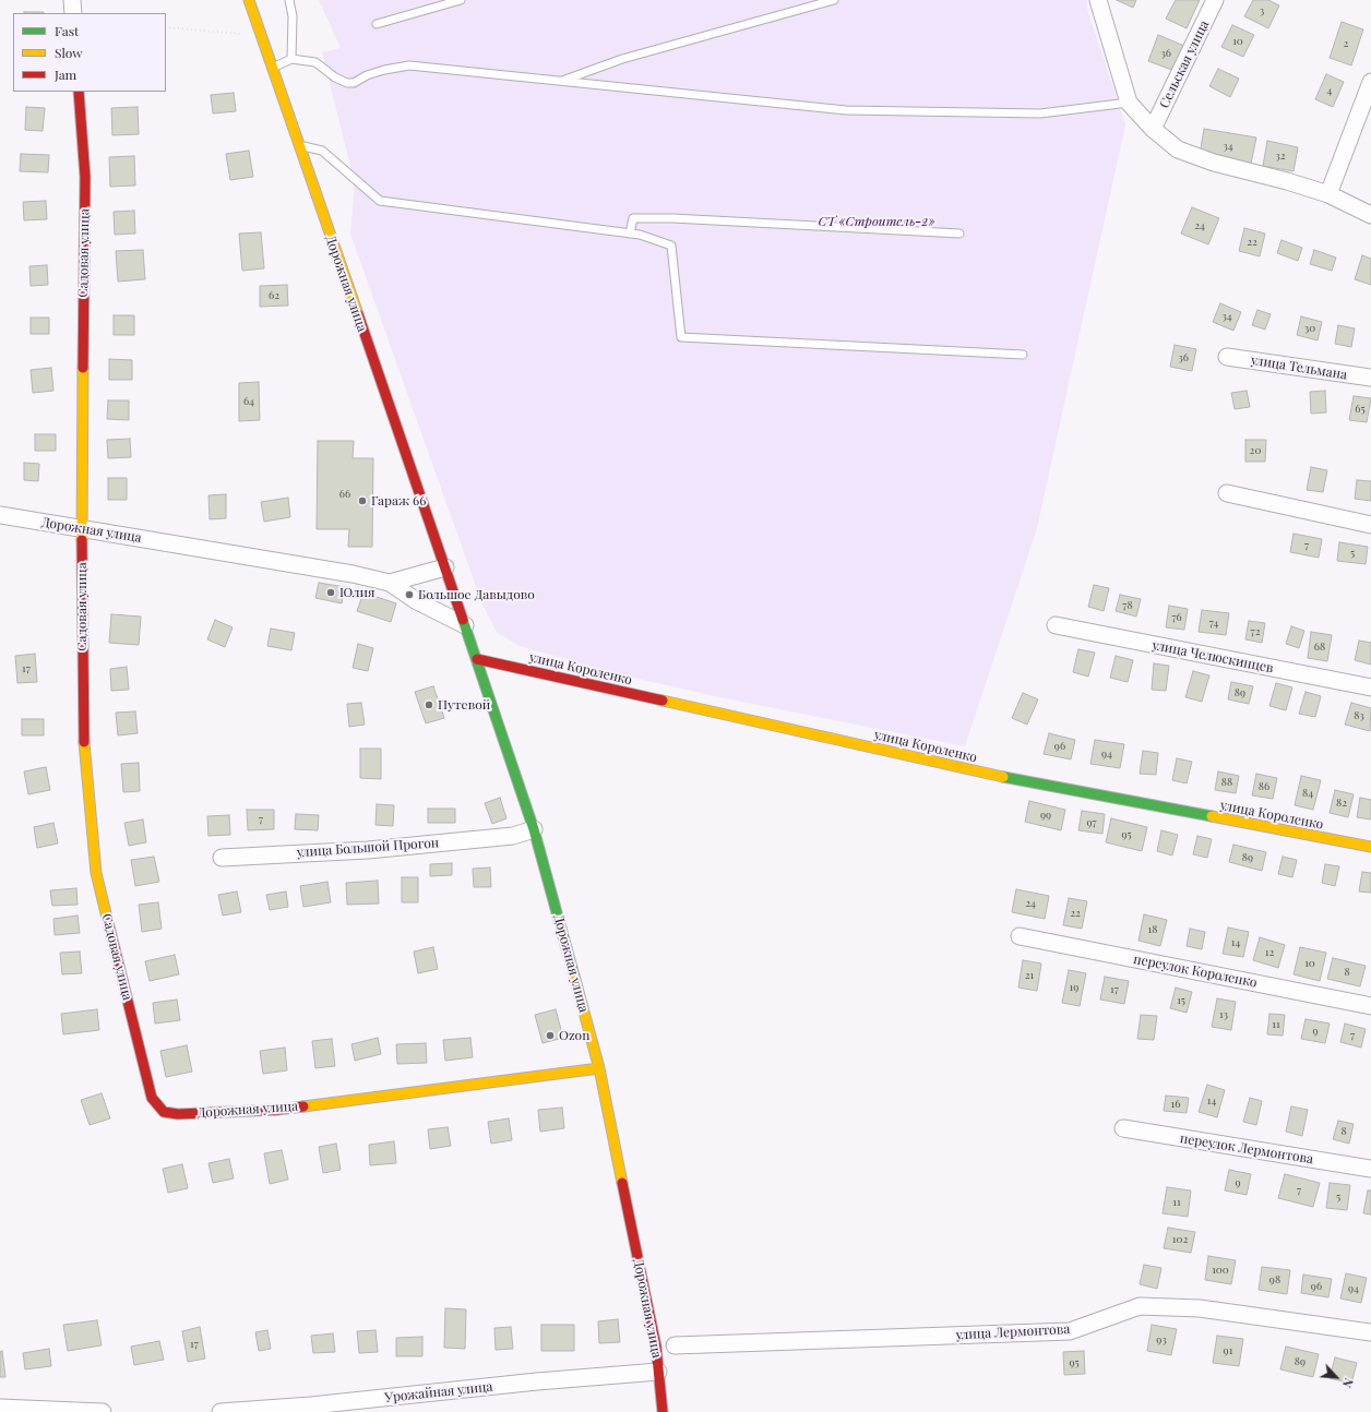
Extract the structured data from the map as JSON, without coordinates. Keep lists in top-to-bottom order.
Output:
{
  "streets": {
    "street": [
      "Сельская улица",
      "Садовая улица",
      "Дорожная улица",
      "улица Тельмана",
      "улица Челюскинцев",
      "улица Короленко",
      "улица Большой Прогон",
      "переулок Короленко",
      "переулок Лермонтова",
      "улица Лермонтова",
      "Урожайная улица"
    ]
  },
  "crossings": [
    ["Садовая улица", "Дорожная улица"],
    ["Дорожная улица", "улица Короленко"],
    ["Дорожная улица", "улица Большой Прогон"],
    ["Дорожная улица", "Урожайная улица"]
  ],
  "parks": ["СТ «Строитель-2»"],
  "places": [
    "Гараж 66",
    "Юлия",
    "Большое Давыдово",
    "Путевой",
    "Ozon"
  ],
  "house_numbers": [
    "3",
    "10",
    "2",
    "36",
    "4",
    "34",
    "32",
    "24",
    "22",
    "62",
    "34",
    "30",
    "36",
    "64",
    "65",
    "20",
    "66",
    "7",
    "5",
    "78",
    "76",
    "74",
    "72",
    "68",
    "17",
    "89",
    "83",
    "96",
    "94",
    "88",
    "86",
    "84",
    "82",
    "99",
    "7",
    "97",
    "95",
    "89",
    "24",
    "22",
    "18",
    "14",
    "12",
    "10",
    "8",
    "21",
    "19",
    "17",
    "15",
    "13",
    "11",
    "9",
    "7",
    "14",
    "16",
    "8",
    "9",
    "7",
    "5",
    "11",
    "102",
    "100",
    "98",
    "96",
    "94",
    "93",
    "17",
    "91",
    "89",
    "95"
  ],
  "legend": ["Fast", "Slow", "Jam"],
  "north": "bottom right"
}
